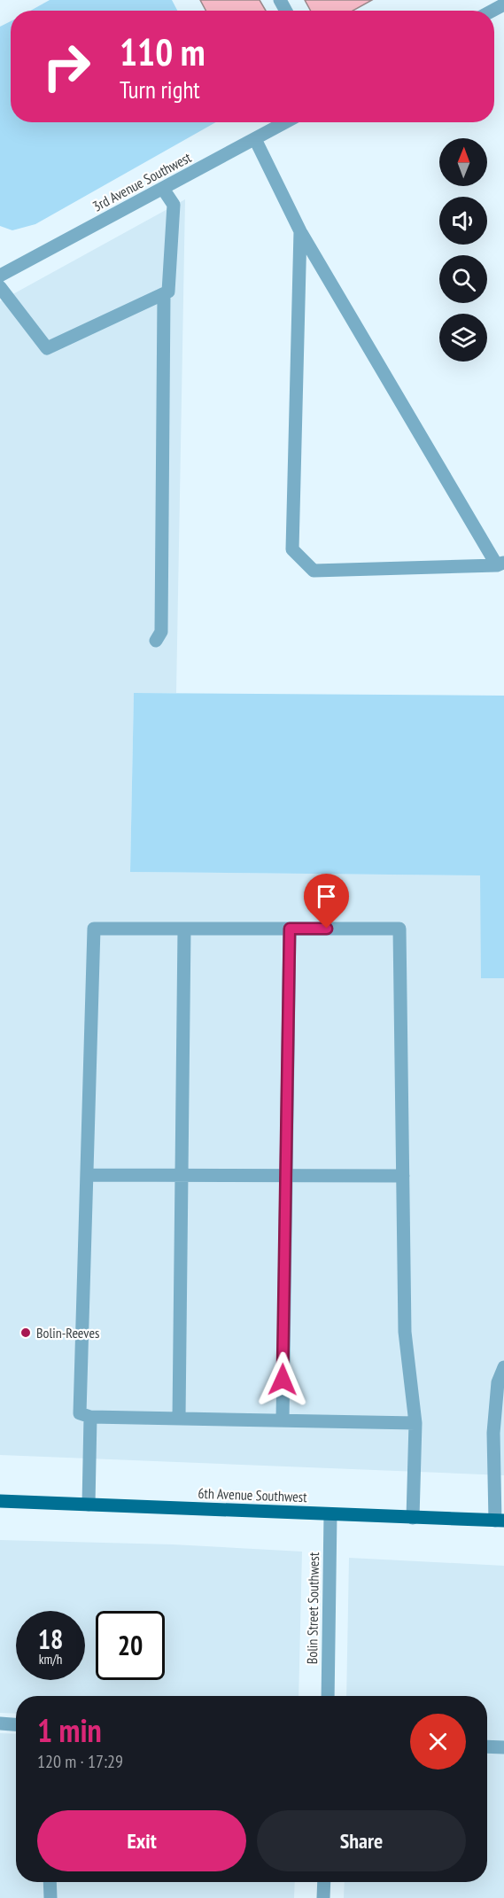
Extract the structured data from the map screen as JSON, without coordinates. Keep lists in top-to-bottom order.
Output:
{
  "streets": {
    "main road": ["6th Avenue Southwest"],
    "street": ["3rd Avenue Southwest", "Bolin Street Southwest"]
  },
  "crossings": [
    ["6th Avenue Southwest", "Bolin Street Southwest"]
  ],
  "places": ["Bolin-Reeves"],
  "north": "top",
  "page": {
    "turn": ["110 m", "Turn right"],
    "speed": "18 km/h",
    "limit": "20",
    "heading": ["1 min", "120 m · 17:29"],
    "buttons": ["Exit", "Share"]
  }
}
